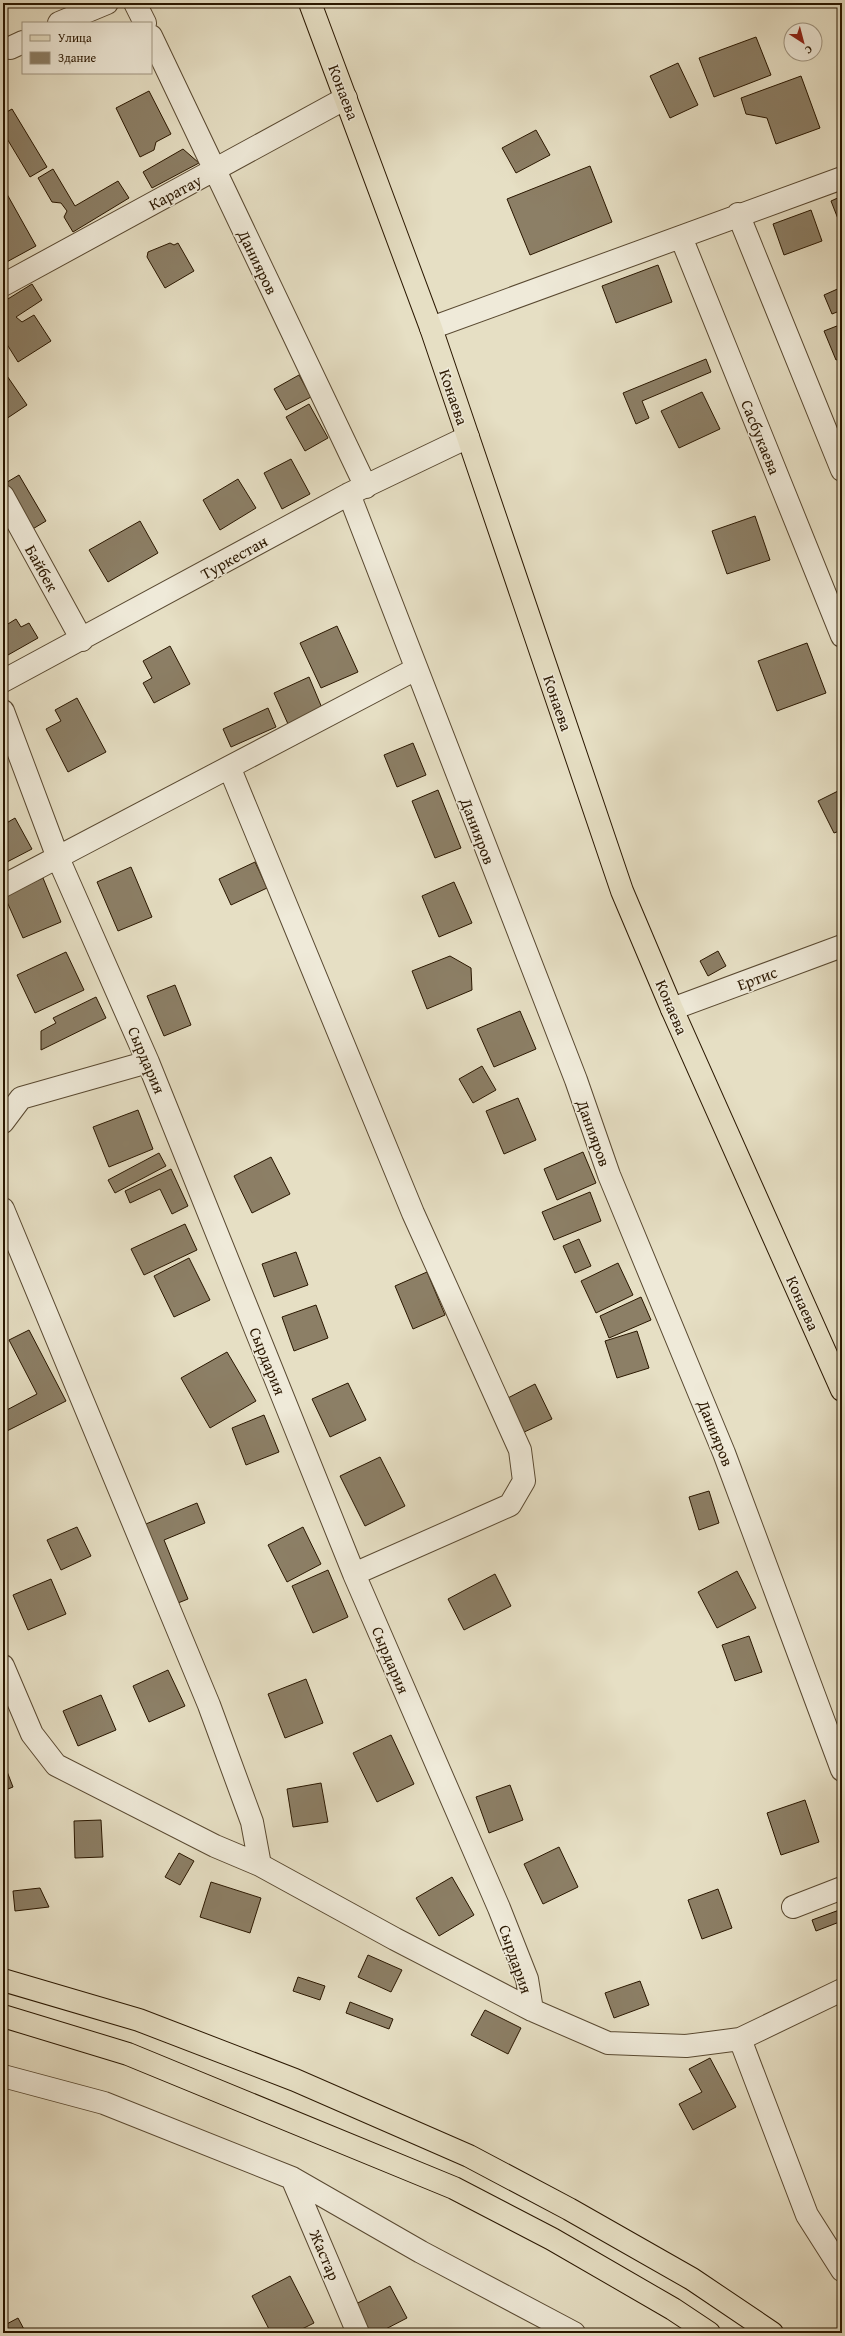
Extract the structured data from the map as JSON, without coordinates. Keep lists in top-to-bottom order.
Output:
{
  "streets": {
    "main road": ["Конаева"],
    "street": [
      "Каратау",
      "Данияров",
      "Сасбукаева",
      "Туркестан",
      "Байбек",
      "Ертис",
      "Сырдария",
      "Жастар"
    ]
  },
  "crossings": [
    ["Конаева", "Каратау"],
    ["Конаева", "Туркестан"],
    ["Конаева", "Ертис"],
    ["Каратау", "Данияров"],
    ["Данияров", "Туркестан"],
    ["Туркестан", "Байбек"]
  ],
  "legend": ["Улица", "Здание"],
  "north": "bottom right"
}
